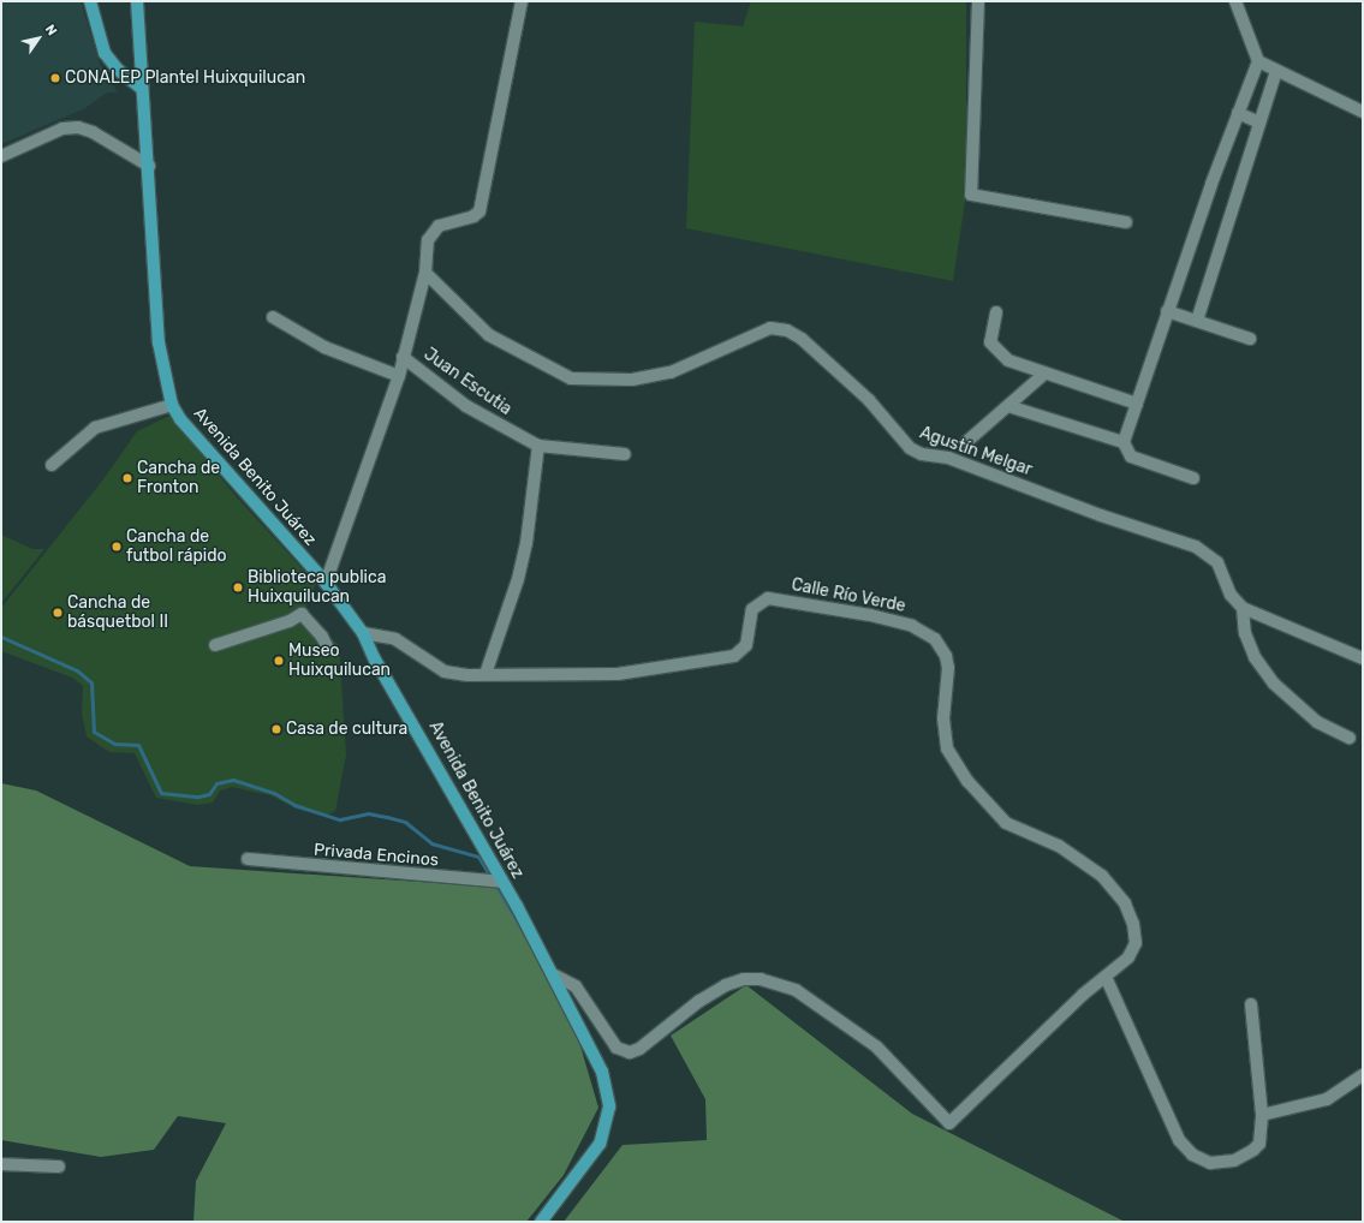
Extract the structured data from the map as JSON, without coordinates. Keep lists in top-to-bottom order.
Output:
{
  "streets": {
    "main road": ["Avenida Benito Juárez"],
    "street": [
      "Juan Escutia",
      "Agustín Melgar",
      "Calle Río Verde",
      "Privada Encinos"
    ]
  },
  "crossings": [
    ["Avenida Benito Juárez", "Calle Río Verde"],
    ["Avenida Benito Juárez", "Privada Encinos"]
  ],
  "places": [
    "CONALEP Plantel Huixquilucan",
    "Cancha de Fronton",
    "Cancha de futbol rápido",
    "Biblioteca publica Huixquilucan",
    "Cancha de básquetbol II",
    "Museo Huixquilucan",
    "Casa de cultura"
  ],
  "north": "top right"
}
